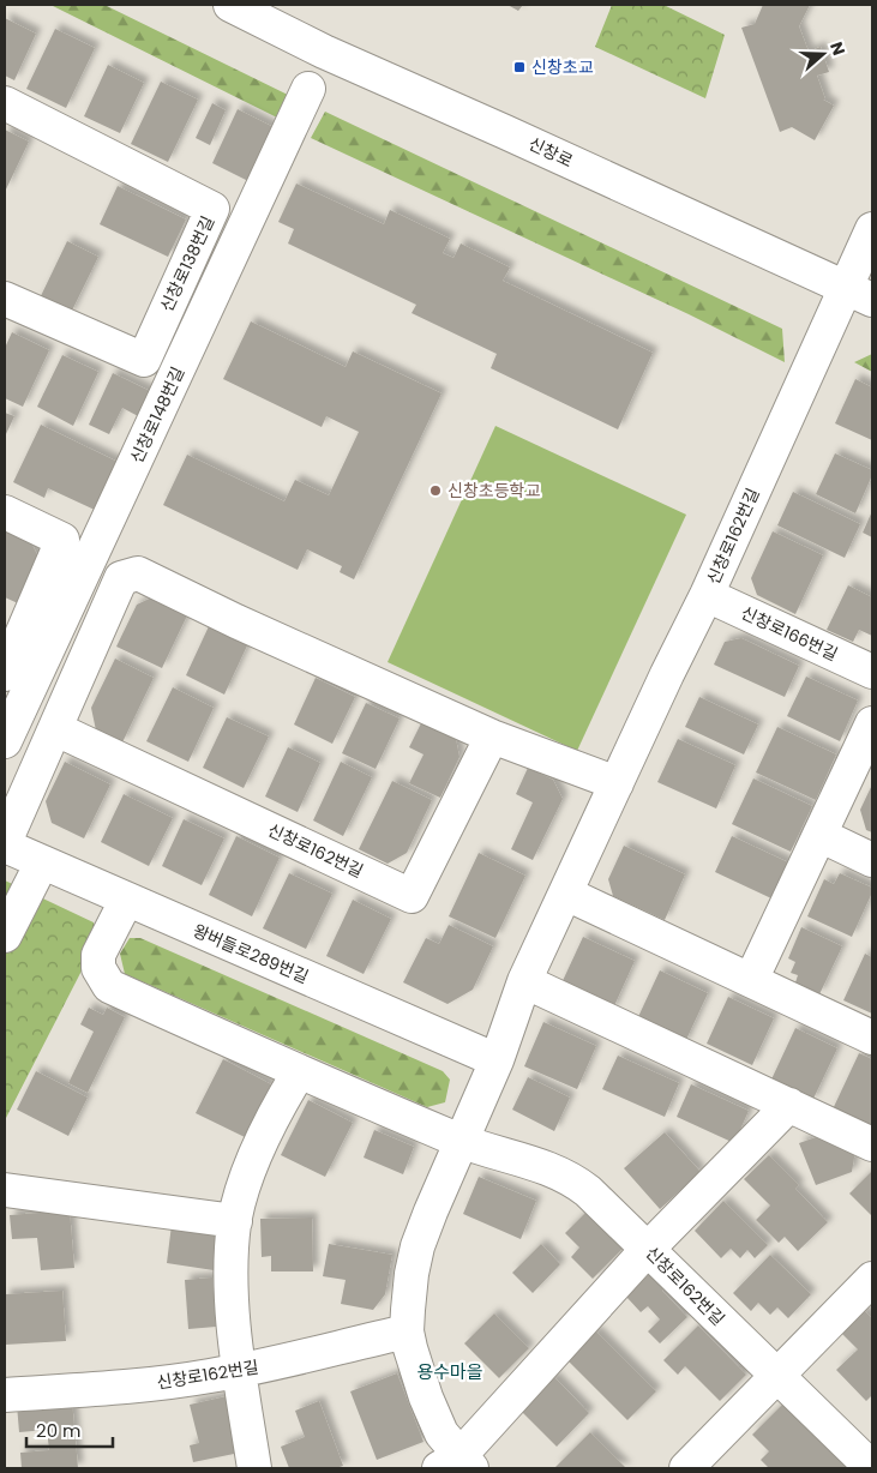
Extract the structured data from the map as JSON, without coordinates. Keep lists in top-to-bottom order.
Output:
{
  "streets": {
    "street": [
      "신창로",
      "신창로138번길",
      "신창로148번길",
      "신창로162번길",
      "신창로166번길",
      "왕버들로289번길"
    ]
  },
  "crossings": [
    ["신창로", "신창로162번길"],
    ["신창로162번길", "신창로166번길"],
    ["신창로162번길", "왕버들로289번길"]
  ],
  "districts": ["용수마을"],
  "places": {
    "transit": ["신창초교"],
    "other": ["신창초등학교"]
  },
  "scale_bar": "20 m",
  "north": "right"
}
